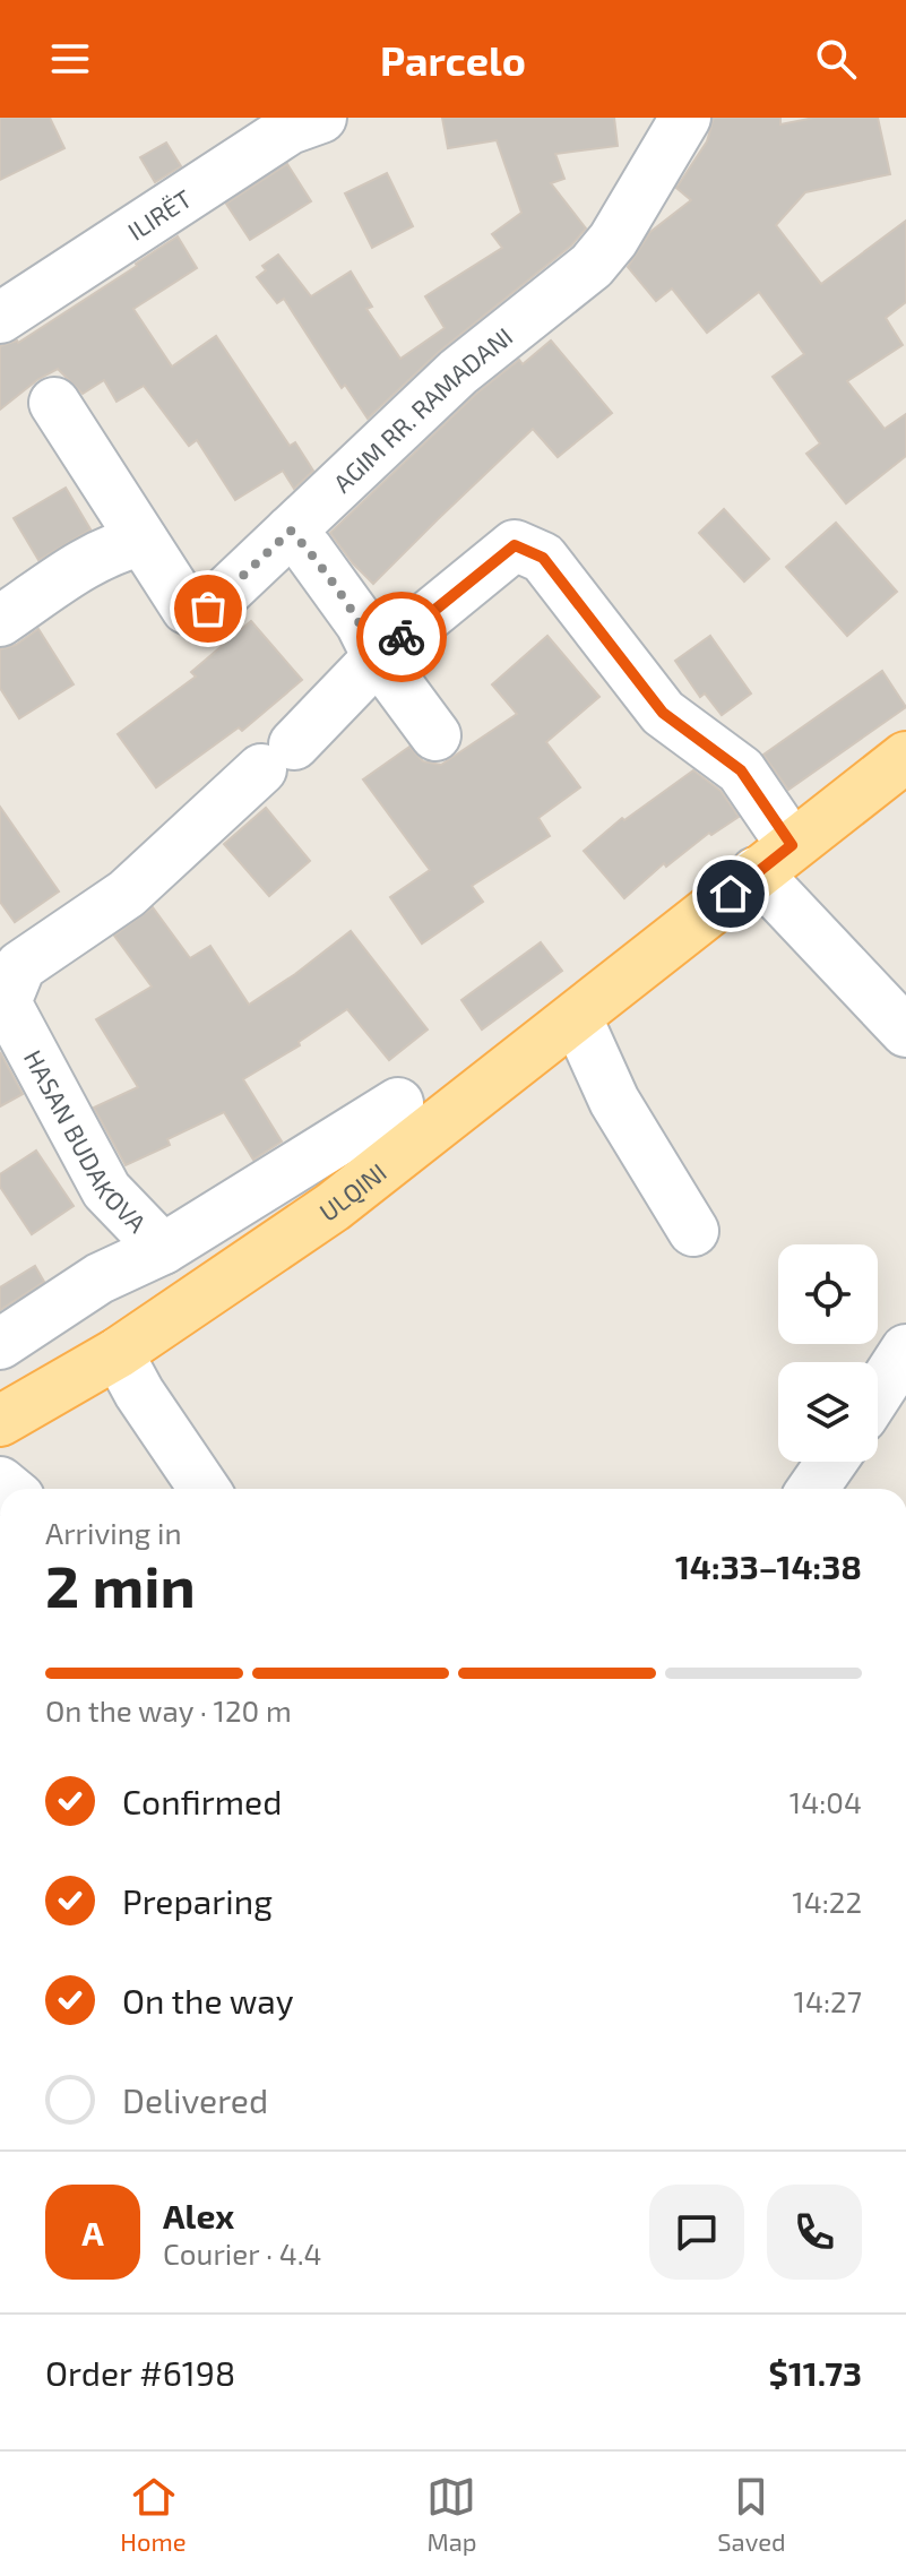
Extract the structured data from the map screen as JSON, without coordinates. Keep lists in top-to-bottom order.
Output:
{
  "streets": {
    "main road": ["ULQINI"],
    "street": ["ILIRËT", "AGIM RR. RAMADANI", "HASAN BUDAKOVA"]
  },
  "page": {
    "header": "Parcelo",
    "heading": ["2 min", "Arriving in", "14:33–14:38"],
    "panel": [
      "Alex",
      "Courier · 4.4",
      "Order #6198",
      "$11.73"
    ],
    "bar": "On the way · 120 m",
    "list": [
      ["Confirmed", "14:04"],
      ["Preparing", "14:22"],
      ["On the way", "14:27"],
      "Delivered"
    ],
    "round": "A",
    "tabs": ["Home", "Map", "Saved"]
  }
}
